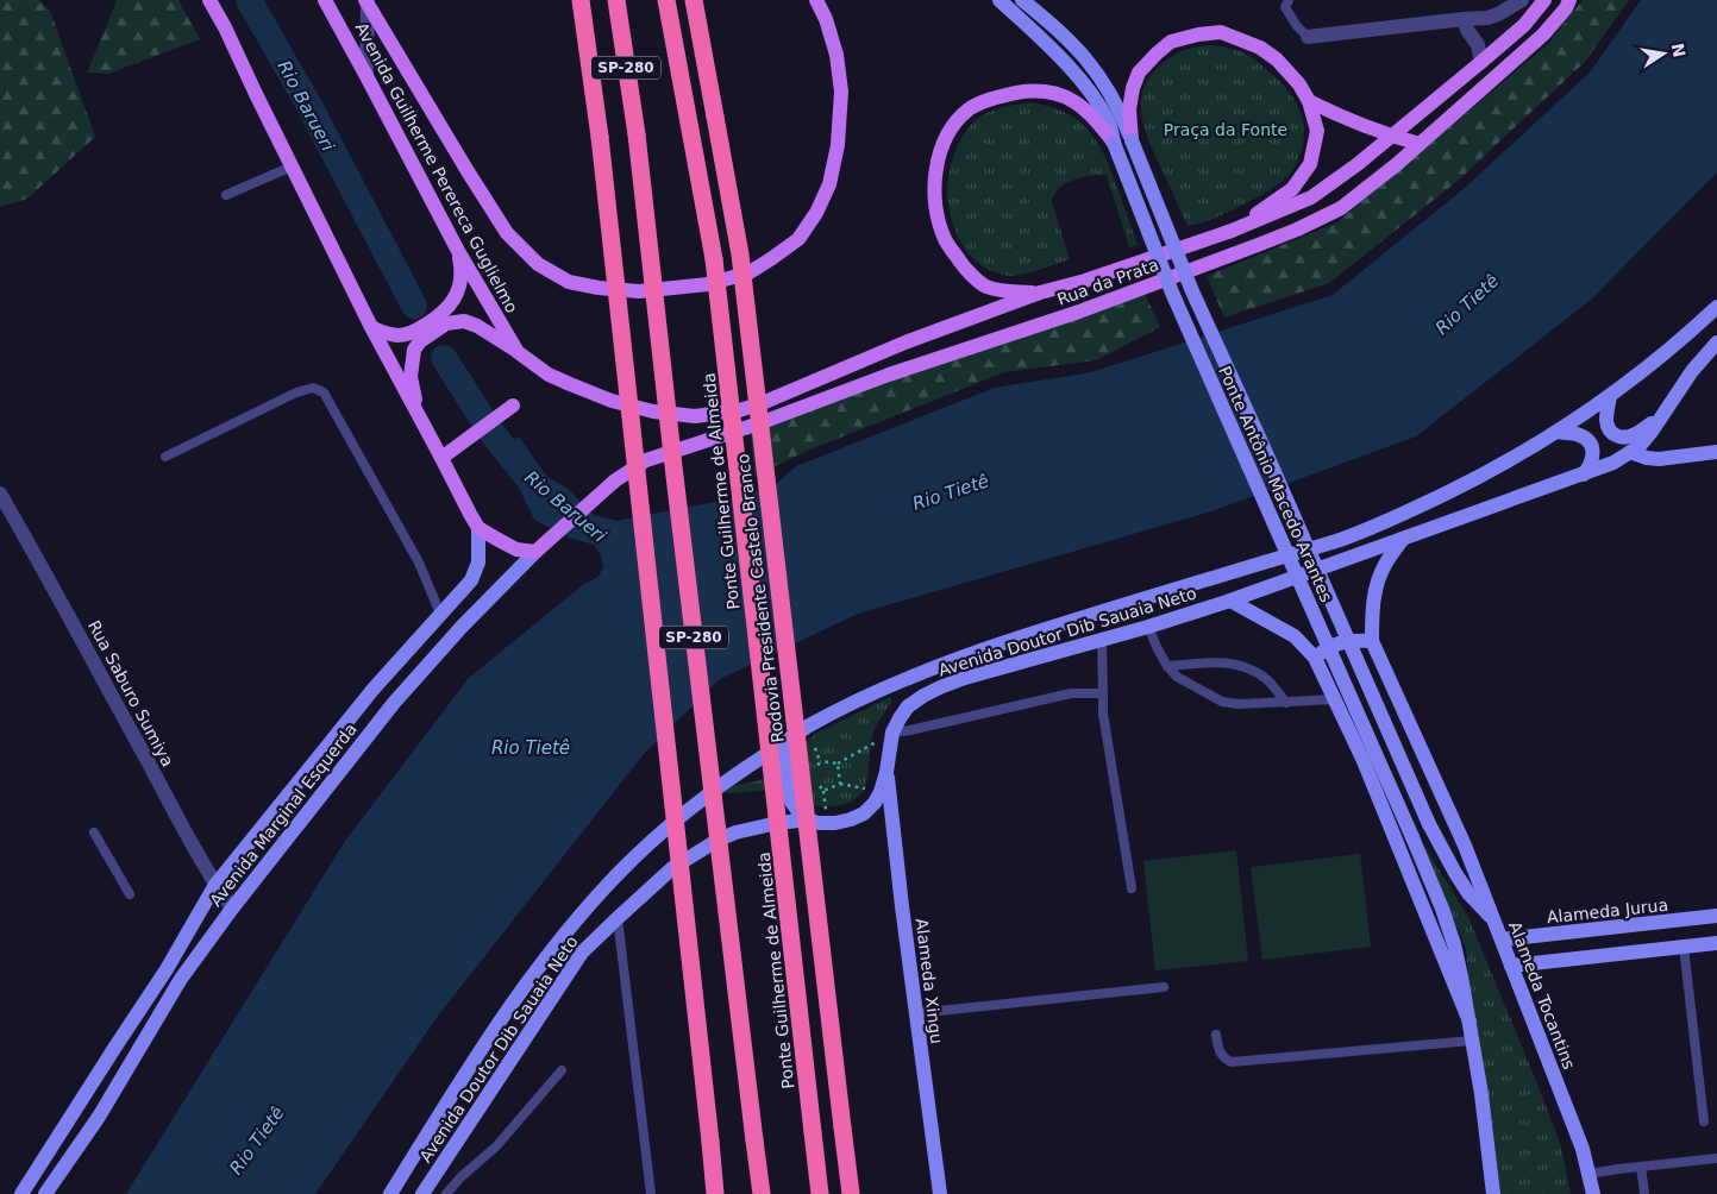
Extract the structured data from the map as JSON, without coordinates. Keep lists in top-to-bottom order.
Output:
{
  "streets": {
    "highway": ["SP-280", "Ponte Guilherme de Almeida", "Rodovia Presidente Castelo Branco"],
    "main road": [
      "Avenida Guilherme Perereca Guglielmo",
      "Rua da Prata",
      "Ponte Antônio Macedo Arantes",
      "Avenida Doutor Dib Sauaia Neto",
      "Avenida Marginal Esquerda",
      "Alameda Jurua",
      "Alameda Xingu",
      "Alameda Tocantins"
    ],
    "street": ["Rua Saburo Sumiya"]
  },
  "crossings": [
    ["Avenida Guilherme Perereca Guglielmo", "Rua da Prata"],
    ["Rua da Prata", "Avenida Marginal Esquerda"],
    ["Ponte Antônio Macedo Arantes", "Alameda Tocantins"],
    ["Avenida Doutor Dib Sauaia Neto", "Alameda Xingu"],
    ["Rua Saburo Sumiya", "Avenida Marginal Esquerda"],
    ["Alameda Jurua", "Alameda Tocantins"]
  ],
  "water": ["Rio Barueri", "Rio Tietê"],
  "parks": ["Praça da Fonte"],
  "north": "right"
}
